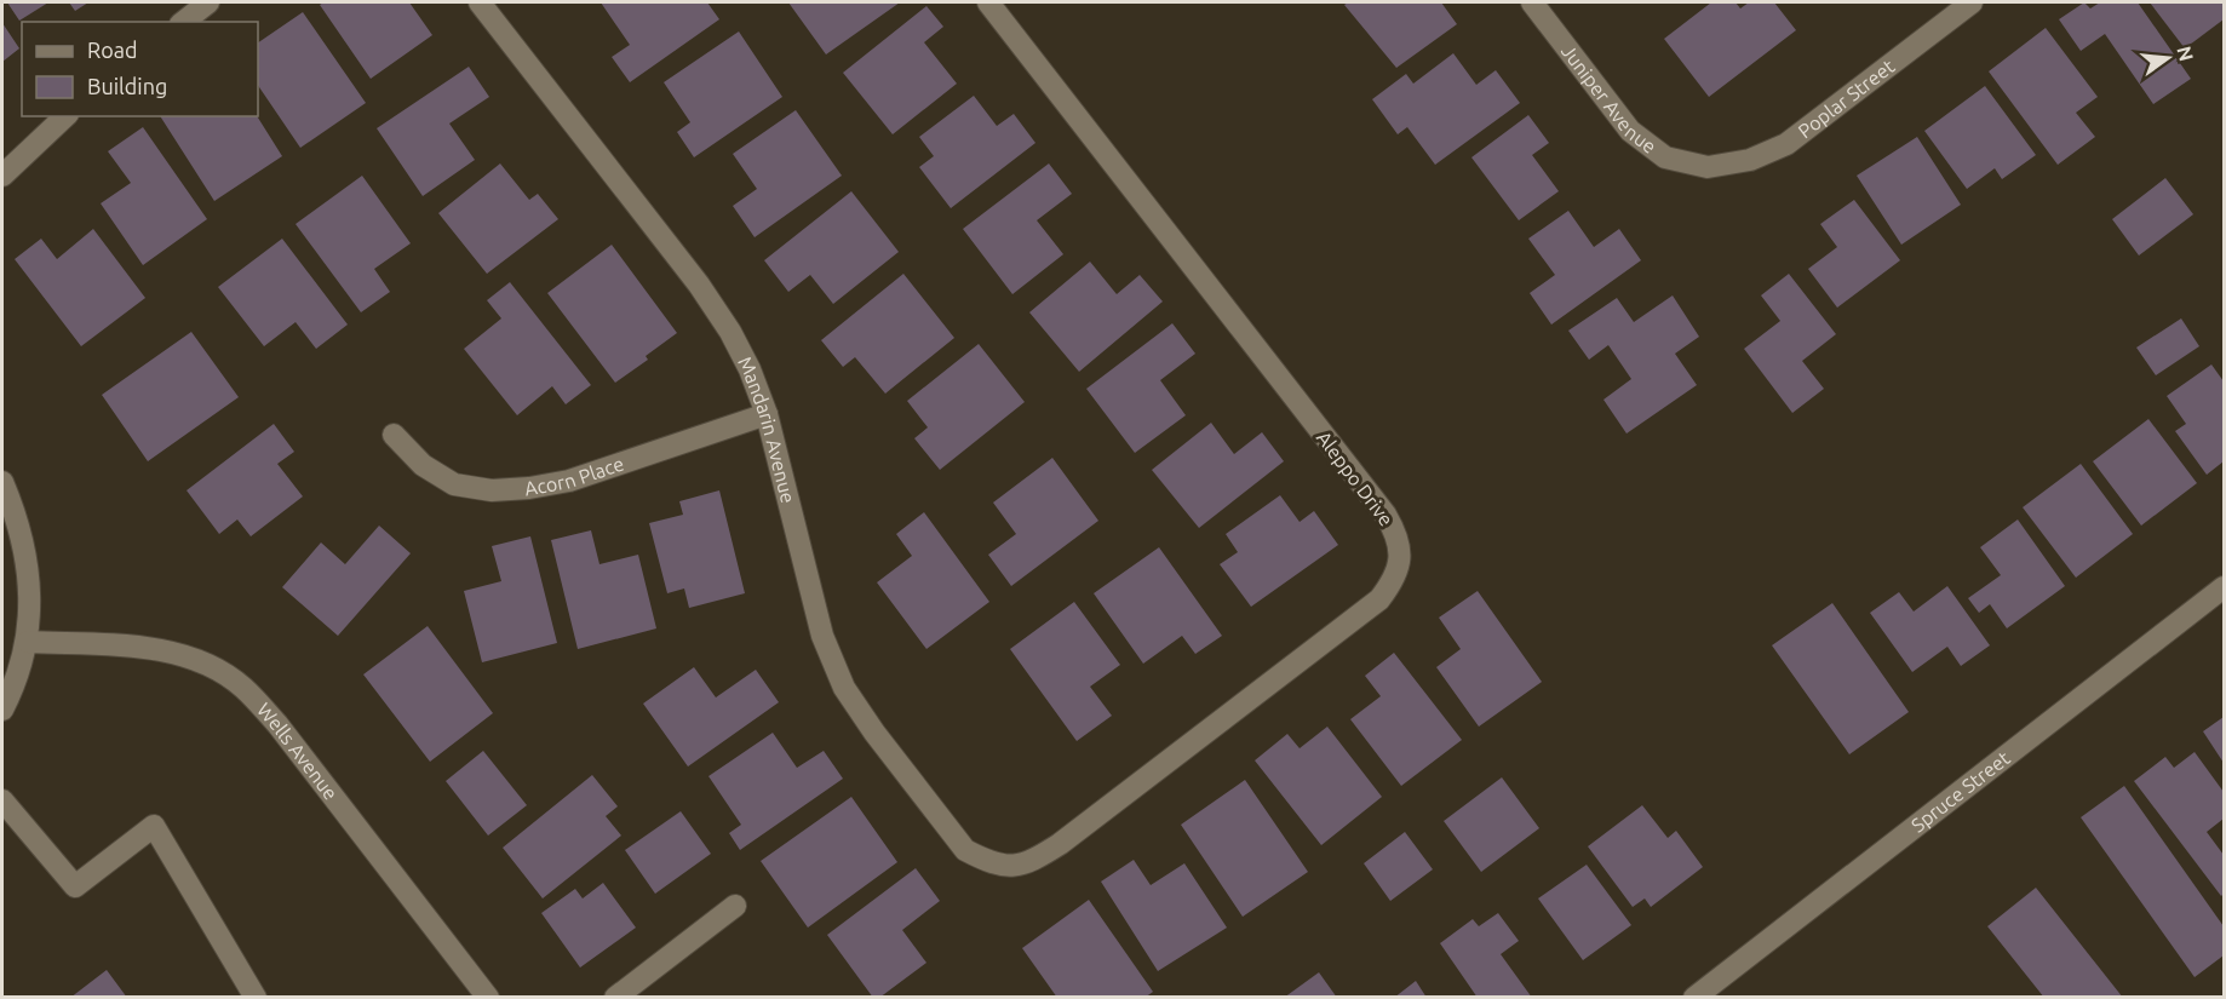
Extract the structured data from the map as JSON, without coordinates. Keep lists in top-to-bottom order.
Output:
{
  "streets": {
    "street": [
      "Juniper Avenue",
      "Poplar Street",
      "Mandarin Avenue",
      "Acorn Place",
      "Aleppo Drive",
      "Wells Avenue",
      "Spruce Street"
    ]
  },
  "crossings": [
    ["Juniper Avenue", "Poplar Street"],
    ["Mandarin Avenue", "Acorn Place"],
    ["Mandarin Avenue", "Aleppo Drive"]
  ],
  "legend": ["Road", "Building"],
  "north": "right"
}
